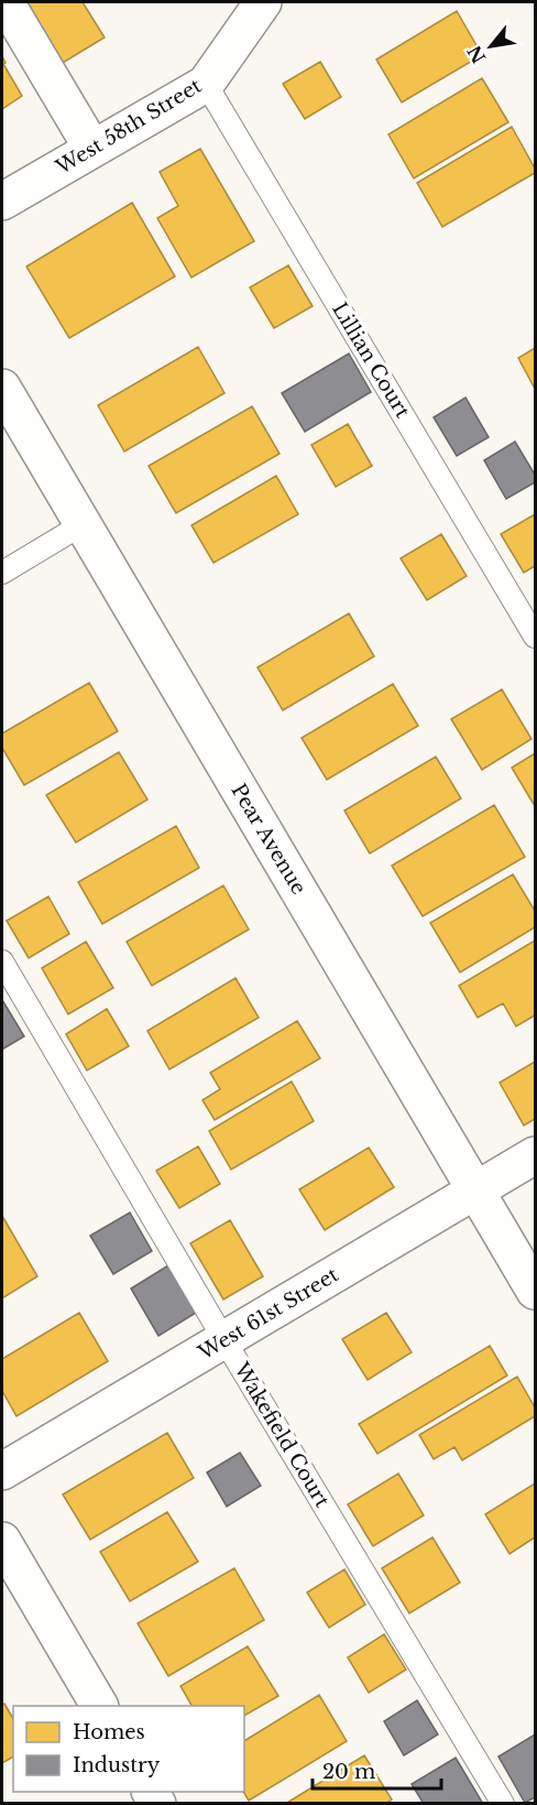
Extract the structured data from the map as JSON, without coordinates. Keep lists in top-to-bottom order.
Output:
{
  "streets": {
    "street": ["West 58th Street", "Pear Avenue", "West 61st Street"],
    "lane": ["Lillian Court", "Wakefield Court"]
  },
  "crossings": [
    ["West 58th Street", "Lillian Court"],
    ["Pear Avenue", "West 61st Street"],
    ["West 61st Street", "Wakefield Court"]
  ],
  "legend": ["Homes", "Industry"],
  "scale_bar": "20 m",
  "north": "bottom left"
}
